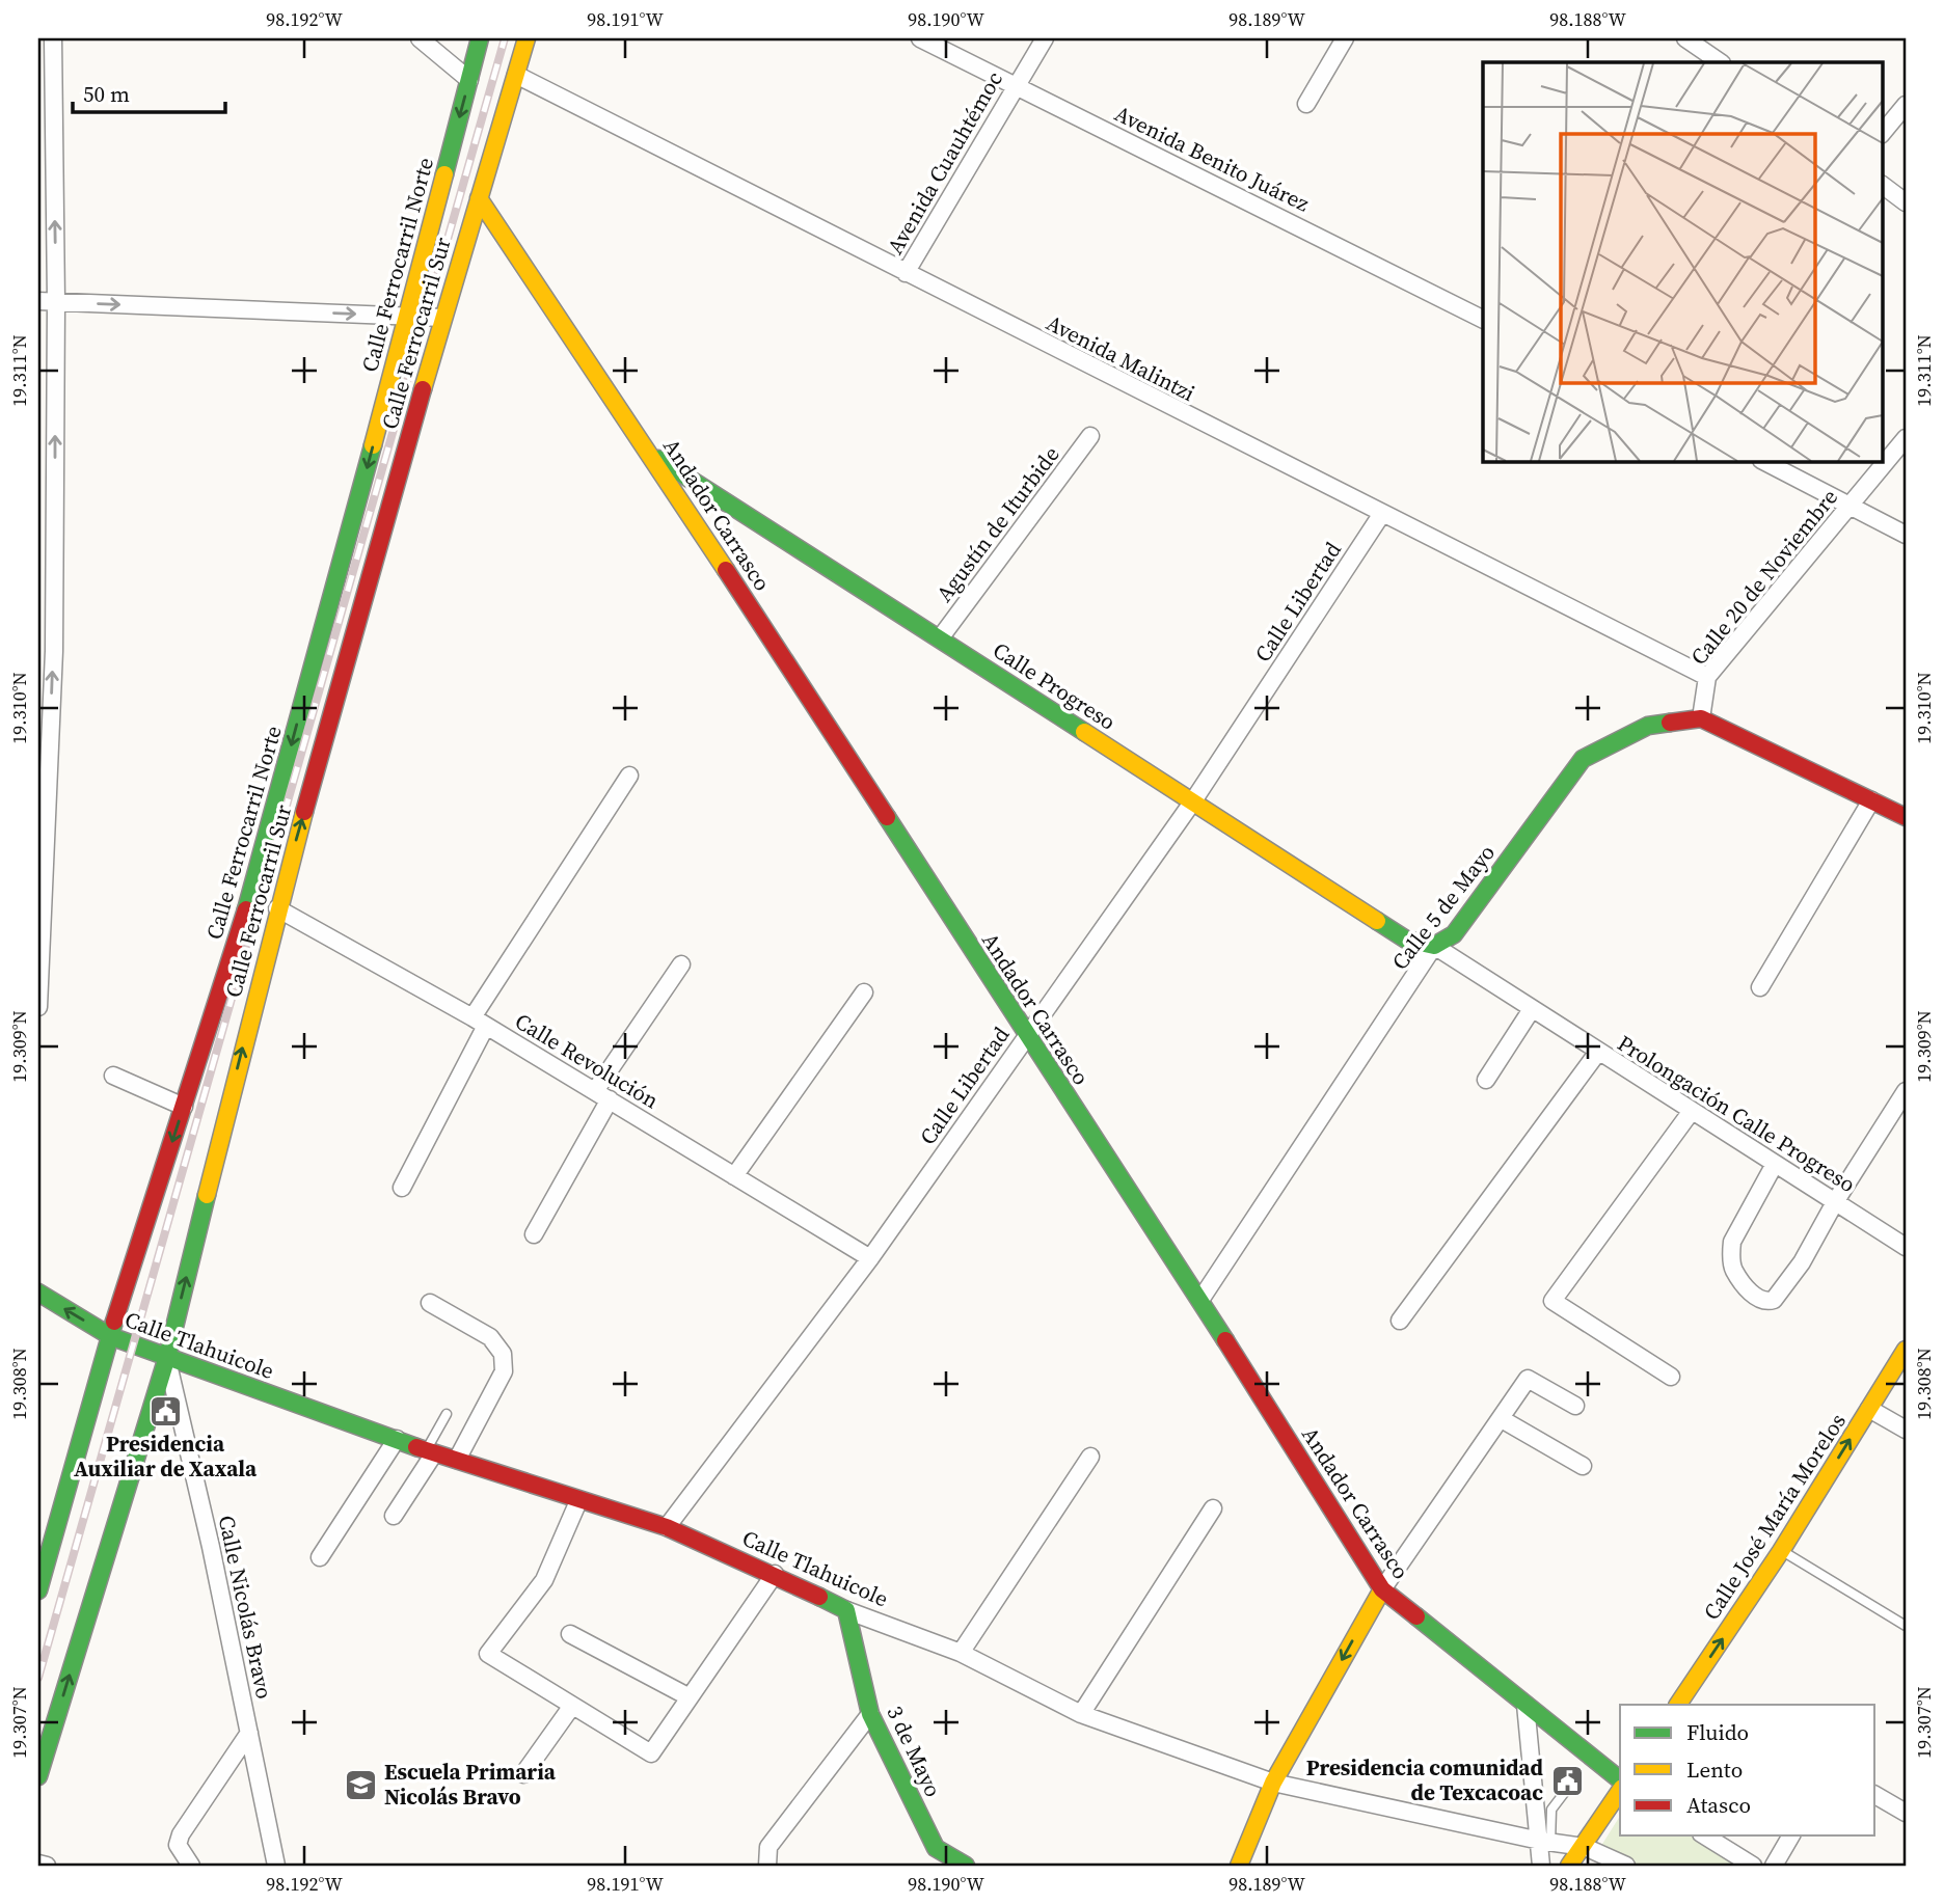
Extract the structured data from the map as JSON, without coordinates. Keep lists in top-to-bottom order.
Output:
{
  "streets": {
    "main road": [
      "Calle Ferrocarril Norte",
      "Calle Ferrocarril Sur",
      "Andador Carrasco",
      "Calle Progreso",
      "Calle 5 de Mayo",
      "Calle Tlahuicole",
      "Calle José María Morelos",
      "3 de Mayo"
    ],
    "street": [
      "Avenida Benito Juárez",
      "Avenida Cuauhtémoc",
      "Avenida Malintzi",
      "Agustín de Iturbide",
      "Calle 20 de Noviembre",
      "Calle Libertad",
      "Calle Revolución",
      "Prolongación Calle Progreso",
      "Calle Nicolás Bravo"
    ]
  },
  "crossings": [
    ["Avenida Benito Juárez", "Avenida Cuauhtémoc"],
    ["Avenida Cuauhtémoc", "Avenida Malintzi"],
    ["Calle Ferrocarril Norte", "Calle Tlahuicole"],
    ["Calle Ferrocarril Sur", "Avenida Malintzi"],
    ["Calle Ferrocarril Sur", "Andador Carrasco"],
    ["Calle Ferrocarril Sur", "Calle Revolución"],
    ["Calle Ferrocarril Sur", "Calle Tlahuicole"],
    ["Calle Ferrocarril Sur", "Calle Nicolás Bravo"],
    ["Avenida Malintzi", "Calle 20 de Noviembre"],
    ["Avenida Malintzi", "Calle Libertad"],
    ["Andador Carrasco", "Calle Libertad"],
    ["Andador Carrasco", "Calle Progreso"],
    ["Andador Carrasco", "Calle 5 de Mayo"],
    ["Agustín de Iturbide", "Calle Progreso"],
    ["Calle 20 de Noviembre", "Calle 5 de Mayo"],
    ["Calle Libertad", "Calle Progreso"],
    ["Calle Libertad", "Calle Revolución"],
    ["Calle Libertad", "Calle Tlahuicole"],
    ["Calle Progreso", "Calle 5 de Mayo"],
    ["Calle Progreso", "Prolongación Calle Progreso"],
    ["Calle 5 de Mayo", "Prolongación Calle Progreso"],
    ["Calle Tlahuicole", "Calle Nicolás Bravo"],
    ["Calle Tlahuicole", "3 de Mayo"]
  ],
  "one_way": ["Calle Ferrocarril Norte", "Calle Ferrocarril Sur", "Calle José María Morelos"],
  "places": {
    "public building": ["Presidencia Auxiliar de Xaxala", "Presidencia comunidad de Texcacoac"],
    "school or university": ["Escuela Primaria Nicolás Bravo"]
  },
  "legend": ["Fluido", "Lento", "Atasco"],
  "scale_bar": "50 m",
  "coordinates": [
    "98.192°W",
    "98.191°W",
    "98.190°W",
    "98.189°W",
    "98.188°W",
    "19.311°N",
    "19.310°N",
    "19.309°N",
    "19.308°N",
    "19.307°N"
  ]
}
